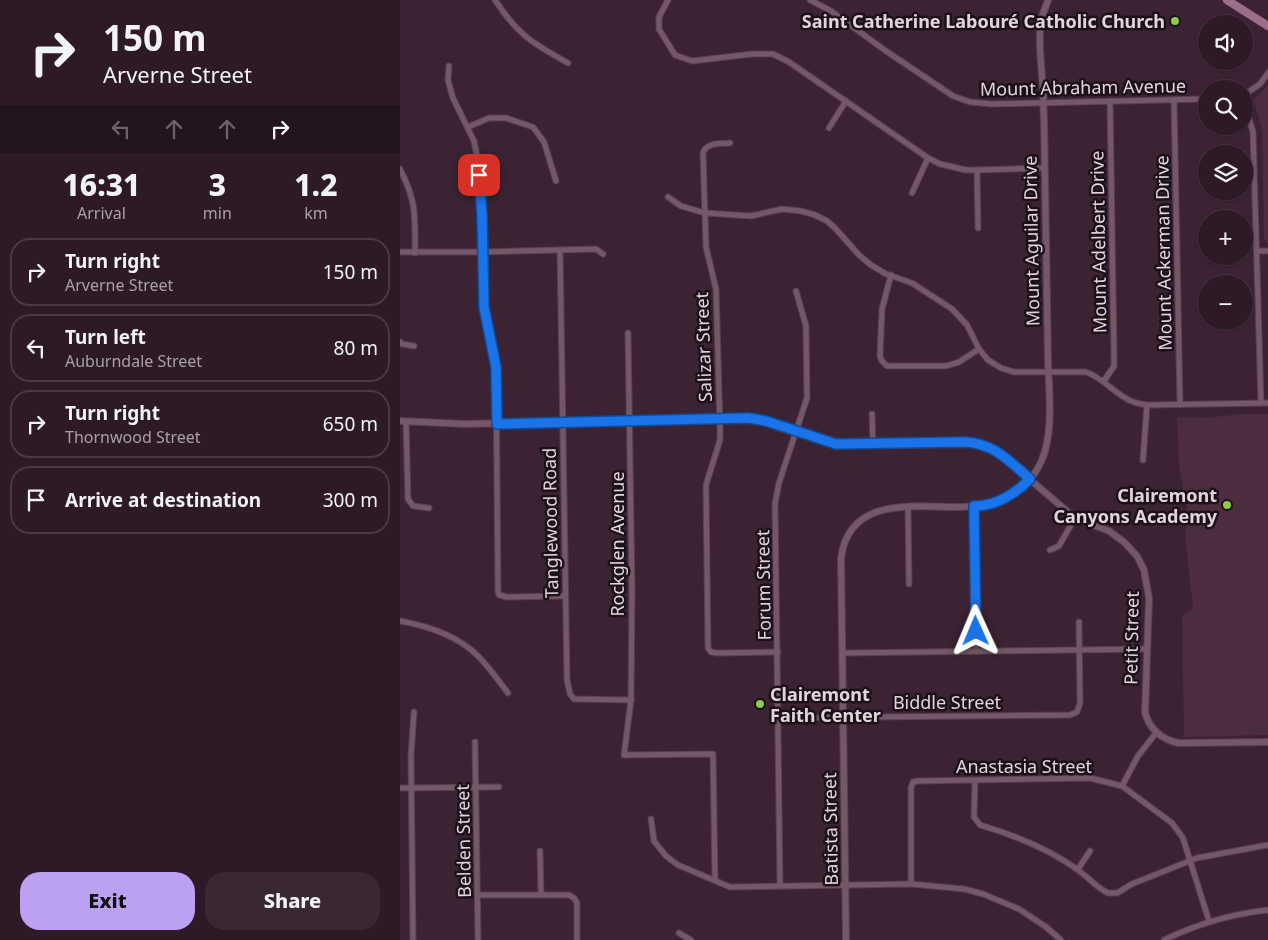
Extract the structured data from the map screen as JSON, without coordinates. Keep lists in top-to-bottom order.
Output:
{
  "streets": {
    "street": [
      "Mount Abraham Avenue",
      "Mount Aguilar Drive",
      "Mount Adelbert Drive",
      "Mount Ackerman Drive",
      "Salizar Street",
      "Tanglewood Road",
      "Rockglen Avenue",
      "Forum Street",
      "Petit Street",
      "Biddle Street",
      "Anastasia Street",
      "Batista Street",
      "Belden Street"
    ]
  },
  "crossings": [
    ["Mount Abraham Avenue", "Mount Aguilar Drive"],
    ["Mount Abraham Avenue", "Mount Adelbert Drive"],
    ["Mount Abraham Avenue", "Mount Ackerman Drive"],
    ["Mount Aguilar Drive", "Petit Street"],
    ["Mount Aguilar Drive", "Batista Street"],
    ["Salizar Street", "Forum Street"],
    ["Salizar Street", "Petit Street"],
    ["Tanglewood Road", "Rockglen Avenue"],
    ["Tanglewood Road", "Petit Street"],
    ["Rockglen Avenue", "Petit Street"],
    ["Forum Street", "Petit Street"],
    ["Forum Street", "Biddle Street"],
    ["Biddle Street", "Batista Street"]
  ],
  "places": ["Saint Catherine Labouré Catholic Church", "Clairemont Canyons Academy", "Clairemont Faith Center"],
  "page": {
    "turn": ["150 m", "Arverne Street"],
    "map_buttons": ["+", "−"],
    "eta": [
      "16:31",
      "Arrival",
      "3",
      "min",
      "1.2",
      "km"
    ],
    "list": [
      {
        "name": "Turn right",
        "note": "Arverne Street",
        "value": "150 m"
      },
      {
        "name": "Turn left",
        "note": "Auburndale Street",
        "value": "80 m"
      },
      {
        "name": "Turn right",
        "note": "Thornwood Street",
        "value": "650 m"
      },
      {
        "name": "Arrive at destination",
        "value": "300 m"
      }
    ],
    "buttons": ["Exit", "Share"]
  }
}
